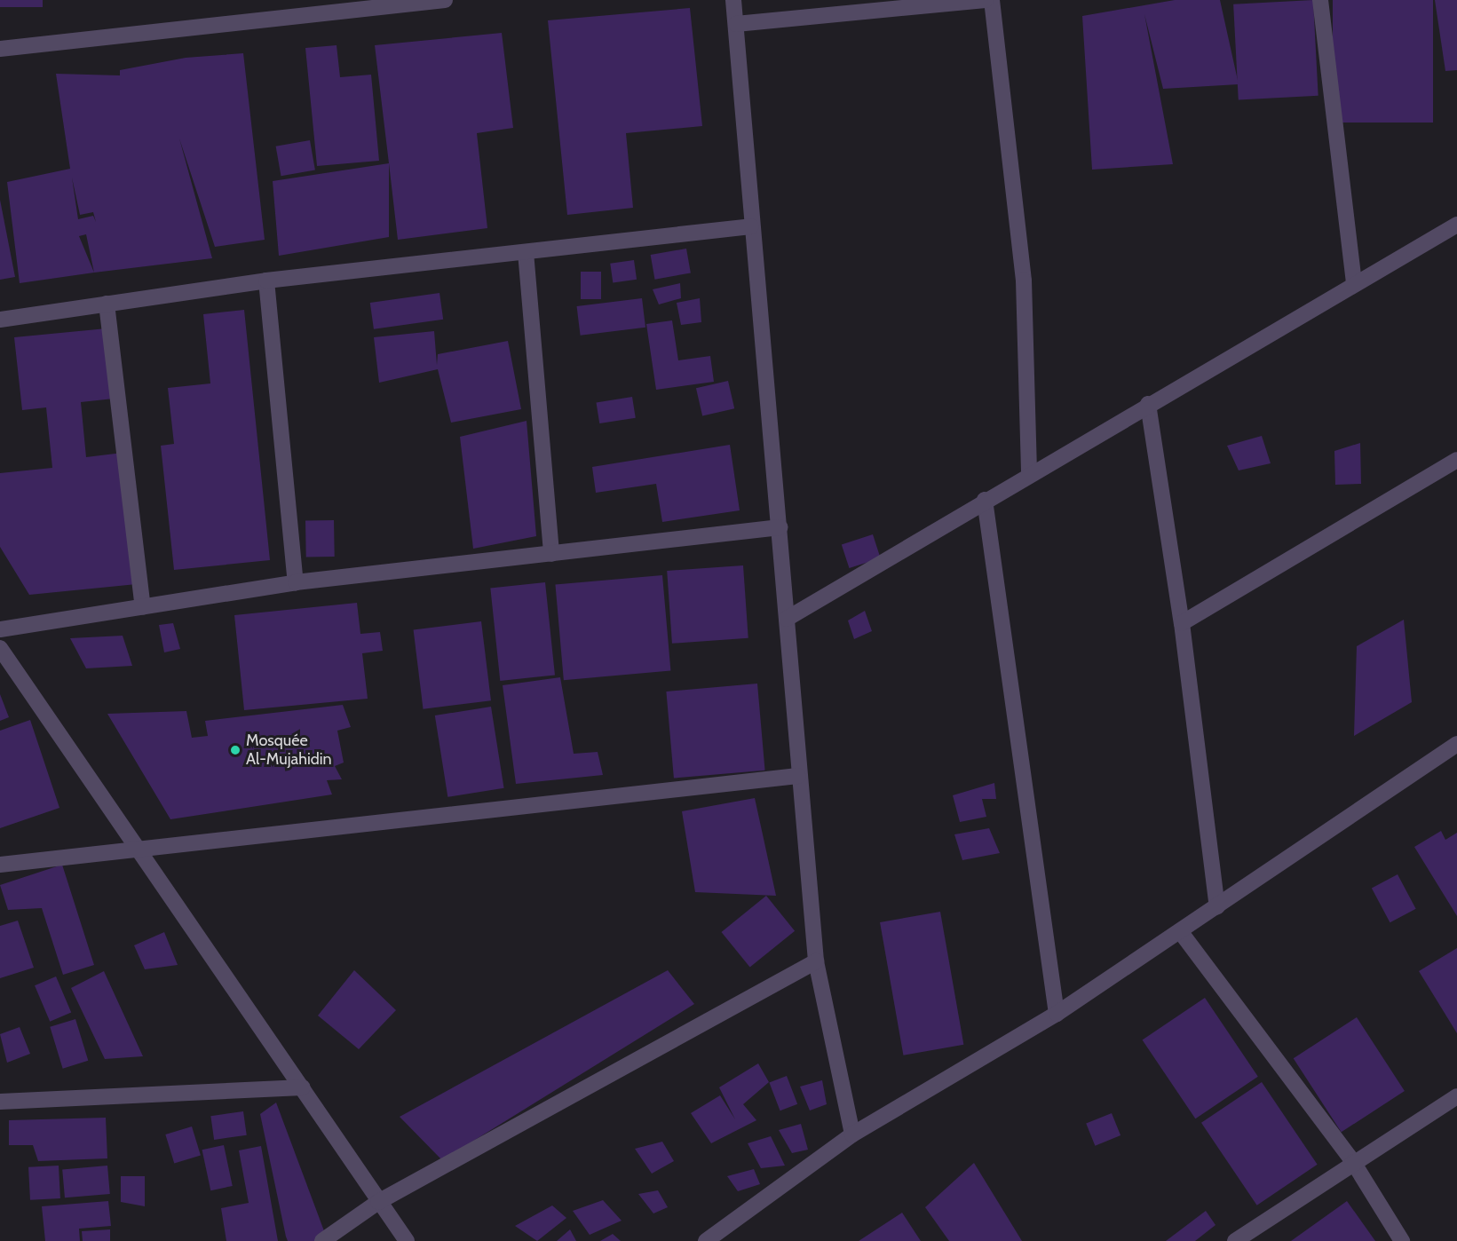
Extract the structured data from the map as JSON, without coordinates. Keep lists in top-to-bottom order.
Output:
{
  "places": ["Mosquée Al-Mujahidin"]
}
